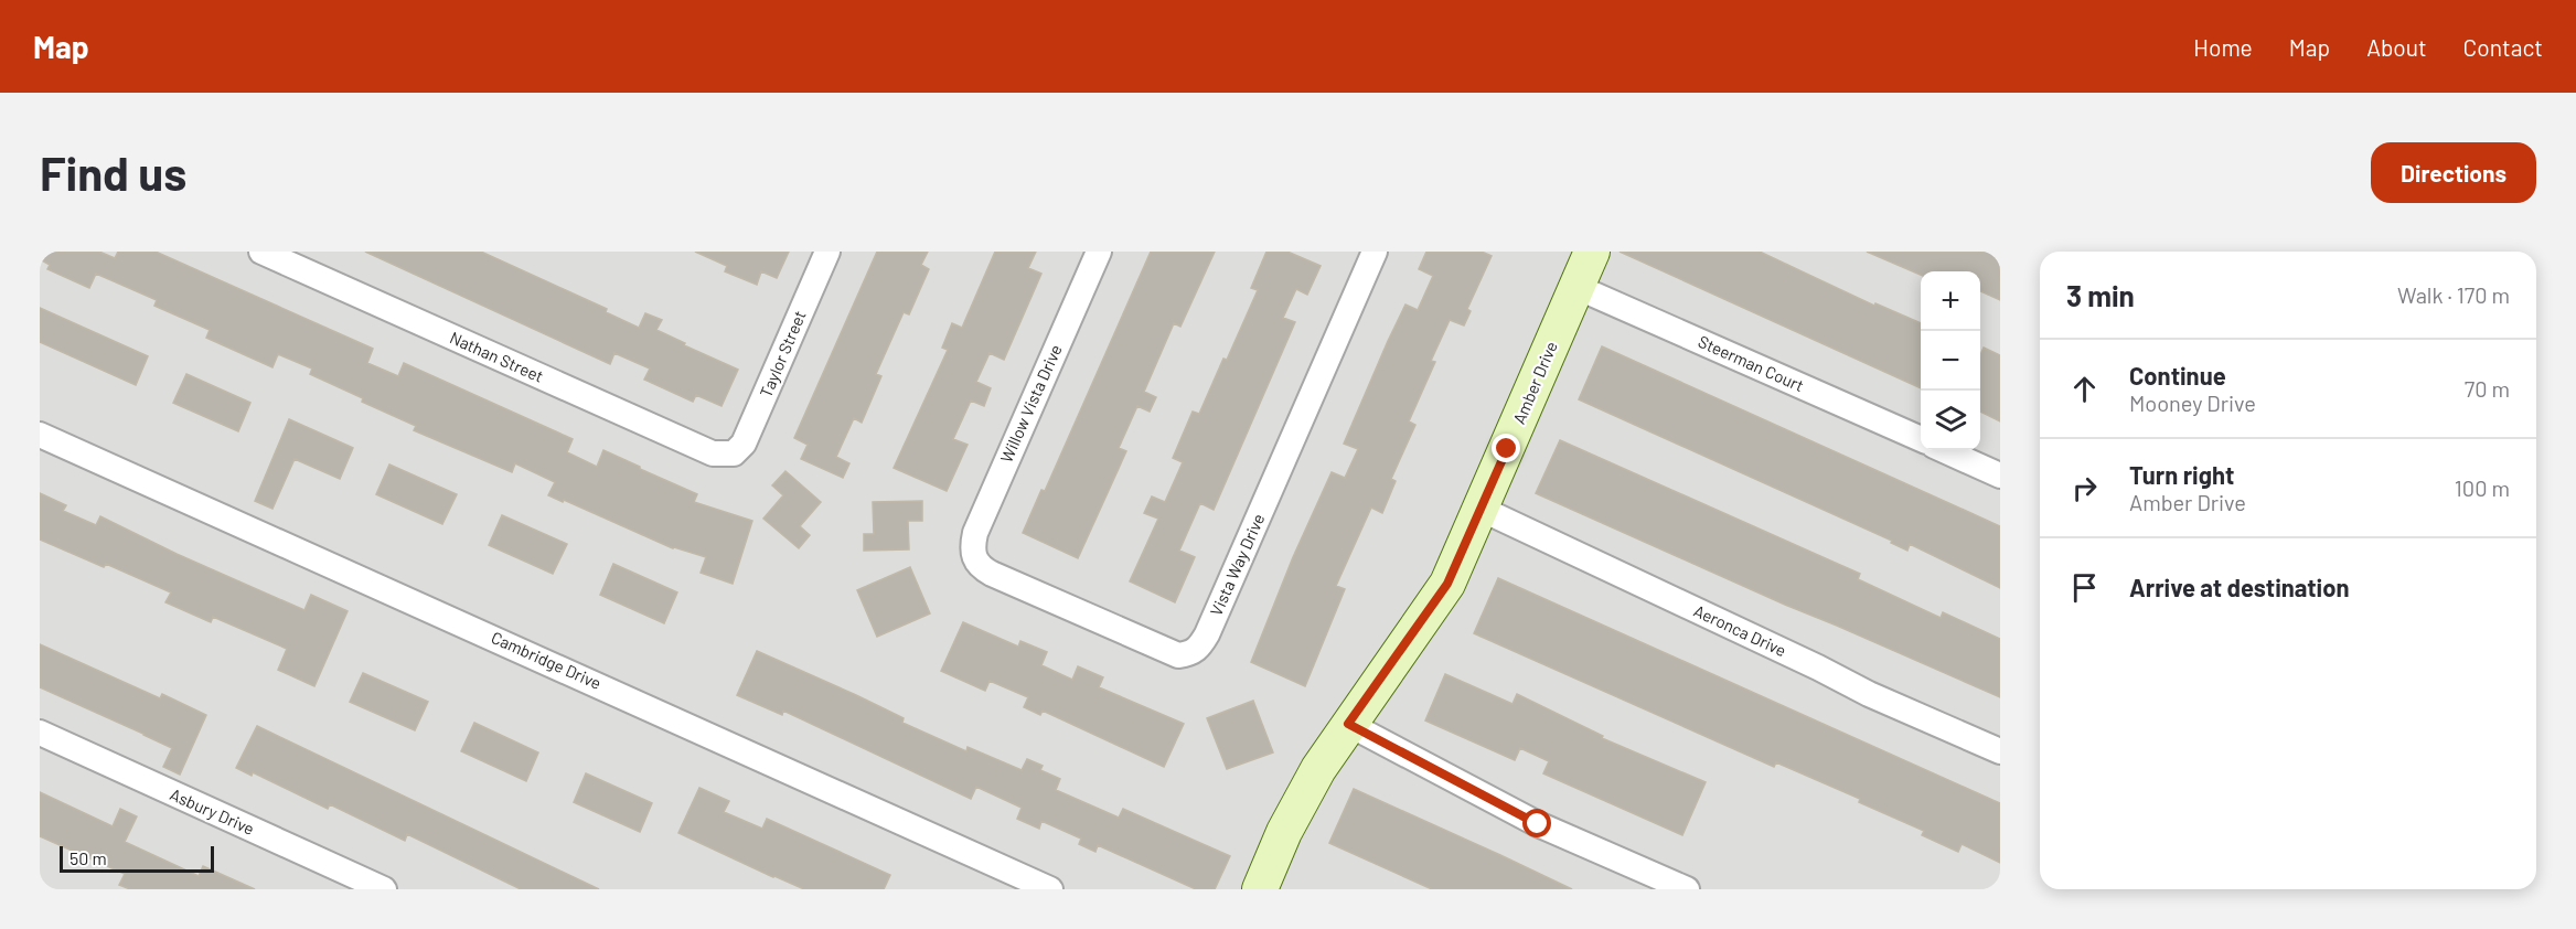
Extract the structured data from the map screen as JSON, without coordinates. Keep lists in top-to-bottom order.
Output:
{
  "streets": {
    "street": [
      "Taylor Street",
      "Nathan Street",
      "Steerman Court",
      "Amber Drive",
      "Willow Vista Drive",
      "Vista Way Drive",
      "Aeronca Drive",
      "Cambridge Drive",
      "Asbury Drive"
    ]
  },
  "crossings": [
    ["Taylor Street", "Nathan Street"],
    ["Steerman Court", "Amber Drive"],
    ["Amber Drive", "Aeronca Drive"],
    ["Willow Vista Drive", "Vista Way Drive"]
  ],
  "scale_bar": "50 m",
  "page": {
    "header": "Map",
    "nav": [
      "Home",
      "Map",
      "About",
      "Contact"
    ],
    "buttons": "Directions",
    "title": "Find us",
    "heading": ["3 min", "Walk · 170 m"],
    "map_buttons": ["+", "−"],
    "list": [
      ["Continue", "Mooney Drive", "70 m"],
      ["Turn right", "Amber Drive", "100 m"],
      "Arrive at destination"
    ],
    "scale": "50 m"
  }
}
